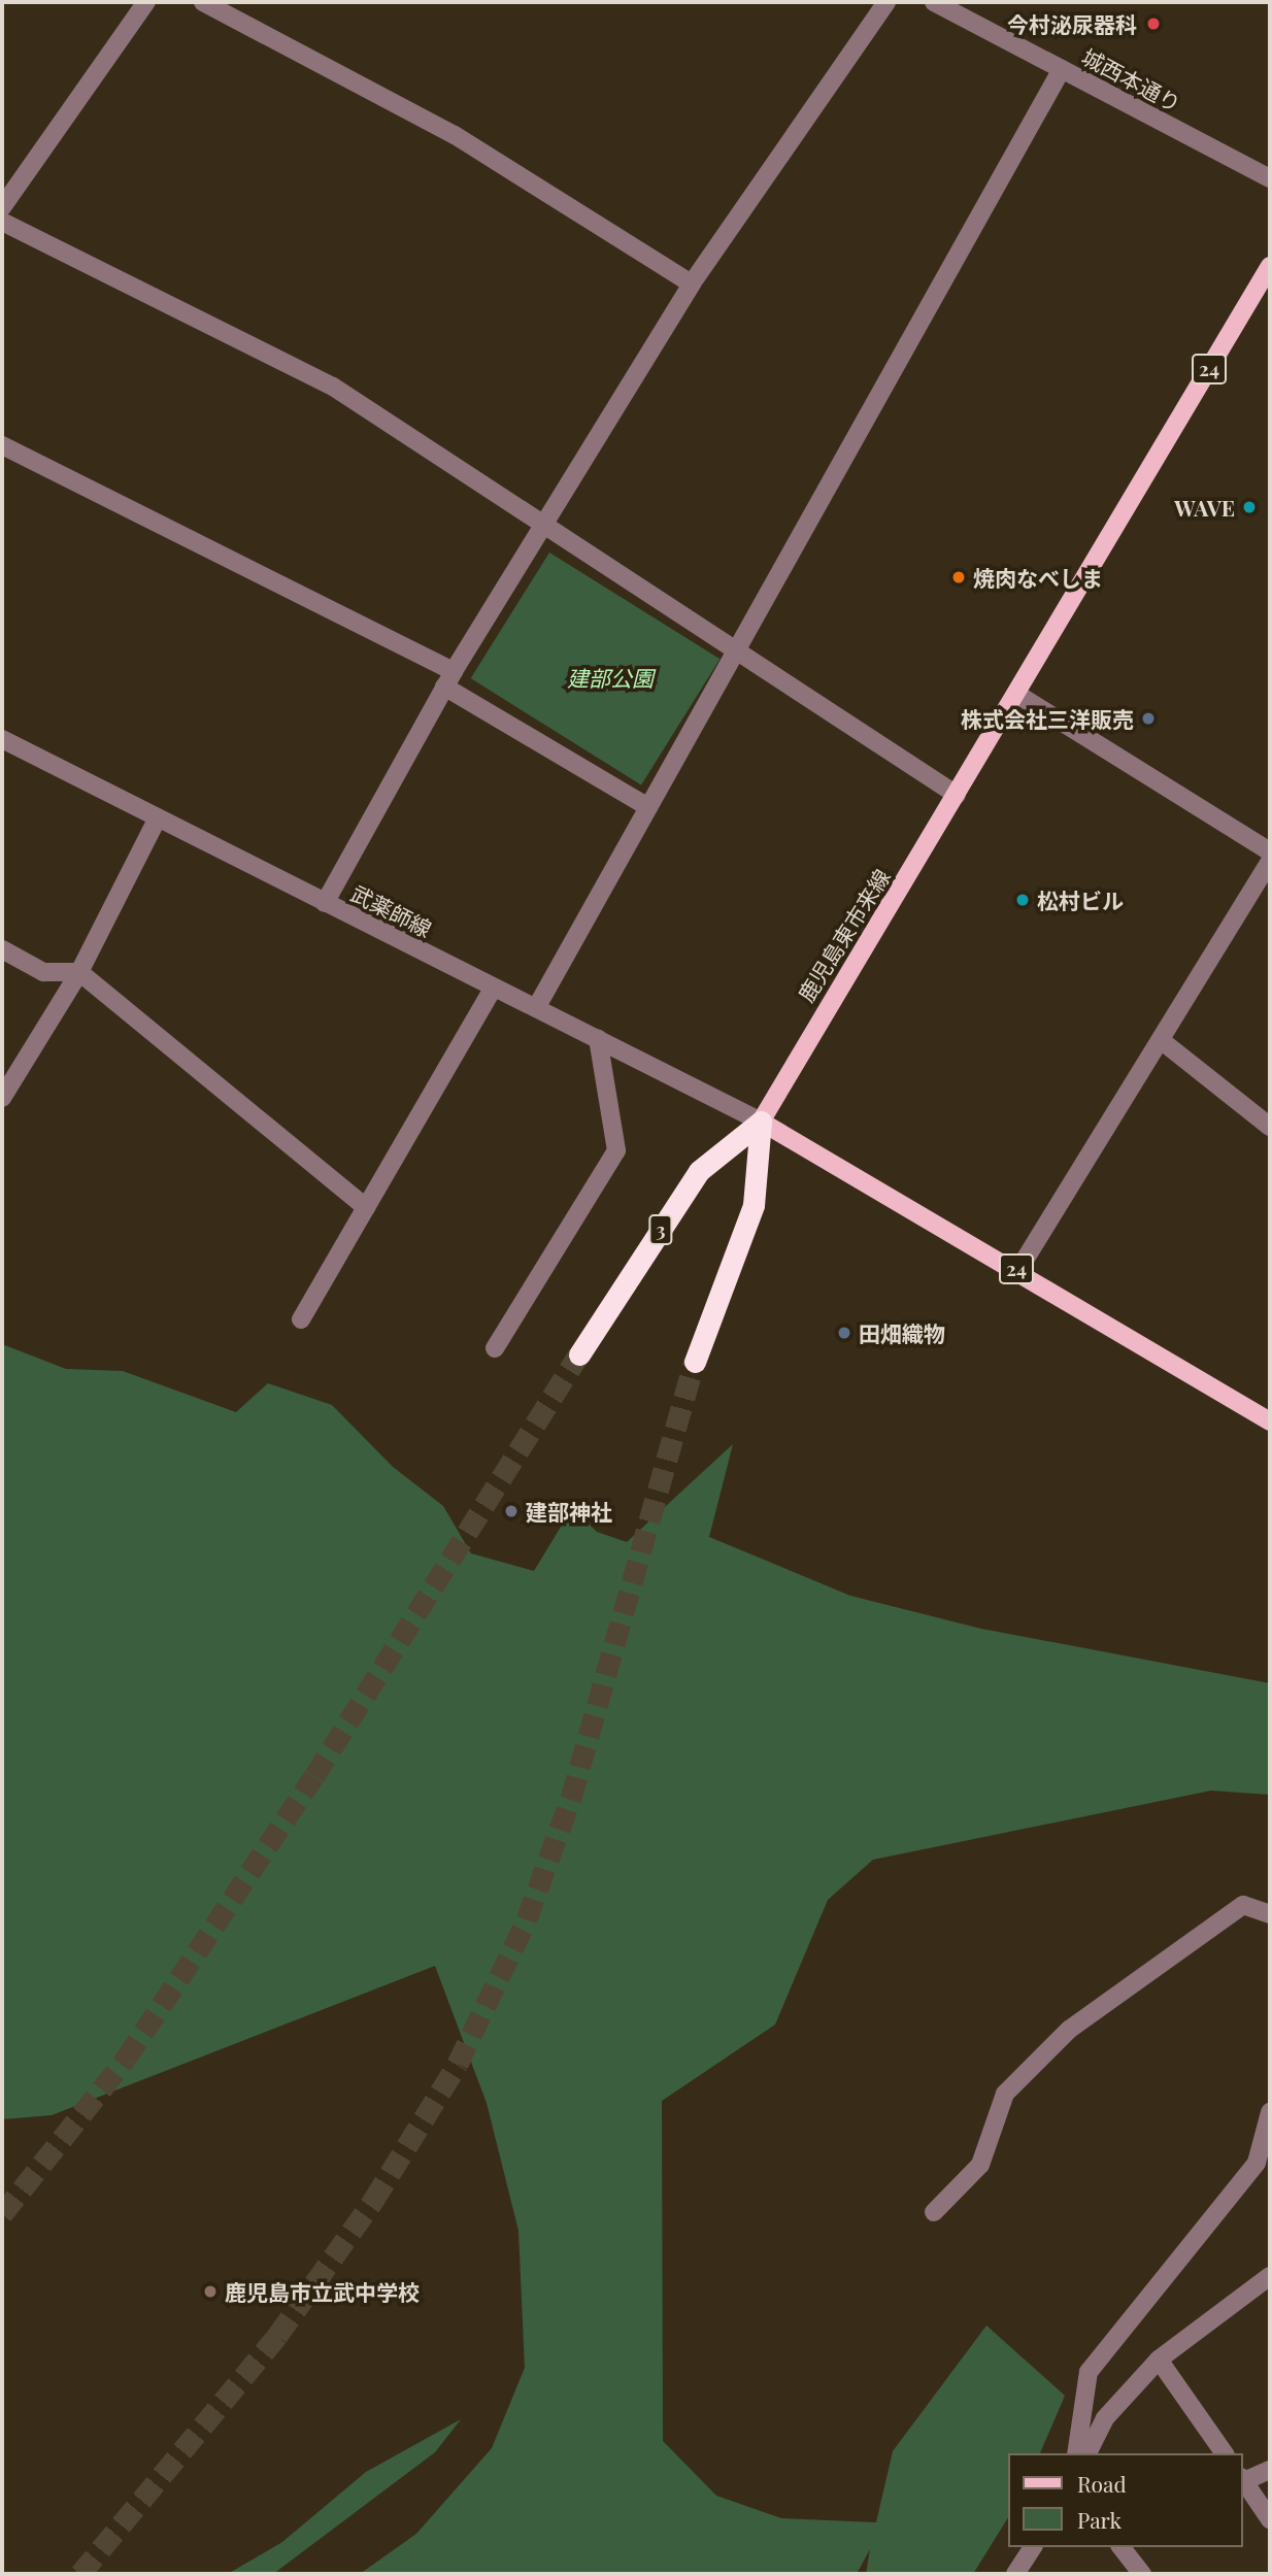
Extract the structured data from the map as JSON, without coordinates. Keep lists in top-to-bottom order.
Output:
{
  "streets": {
    "highway": ["3"],
    "main road": ["24", "鹿児島東市来線"],
    "street": ["城西本通り", "武薬師線"]
  },
  "crossings": [
    ["24", "武薬師線"],
    ["24", "鹿児島東市来線"],
    ["24", "3"],
    ["武薬師線", "鹿児島東市来線"],
    ["武薬師線", "3"],
    ["鹿児島東市来線", "3"]
  ],
  "parks": ["建部公園"],
  "places": [
    "今村泌尿器科",
    "WAVE",
    "焼肉なべしま",
    "株式会社三洋販売",
    "松村ビル",
    "田畑織物",
    "建部神社",
    "鹿児島市立武中学校"
  ],
  "legend": ["Road", "Park"]
}
